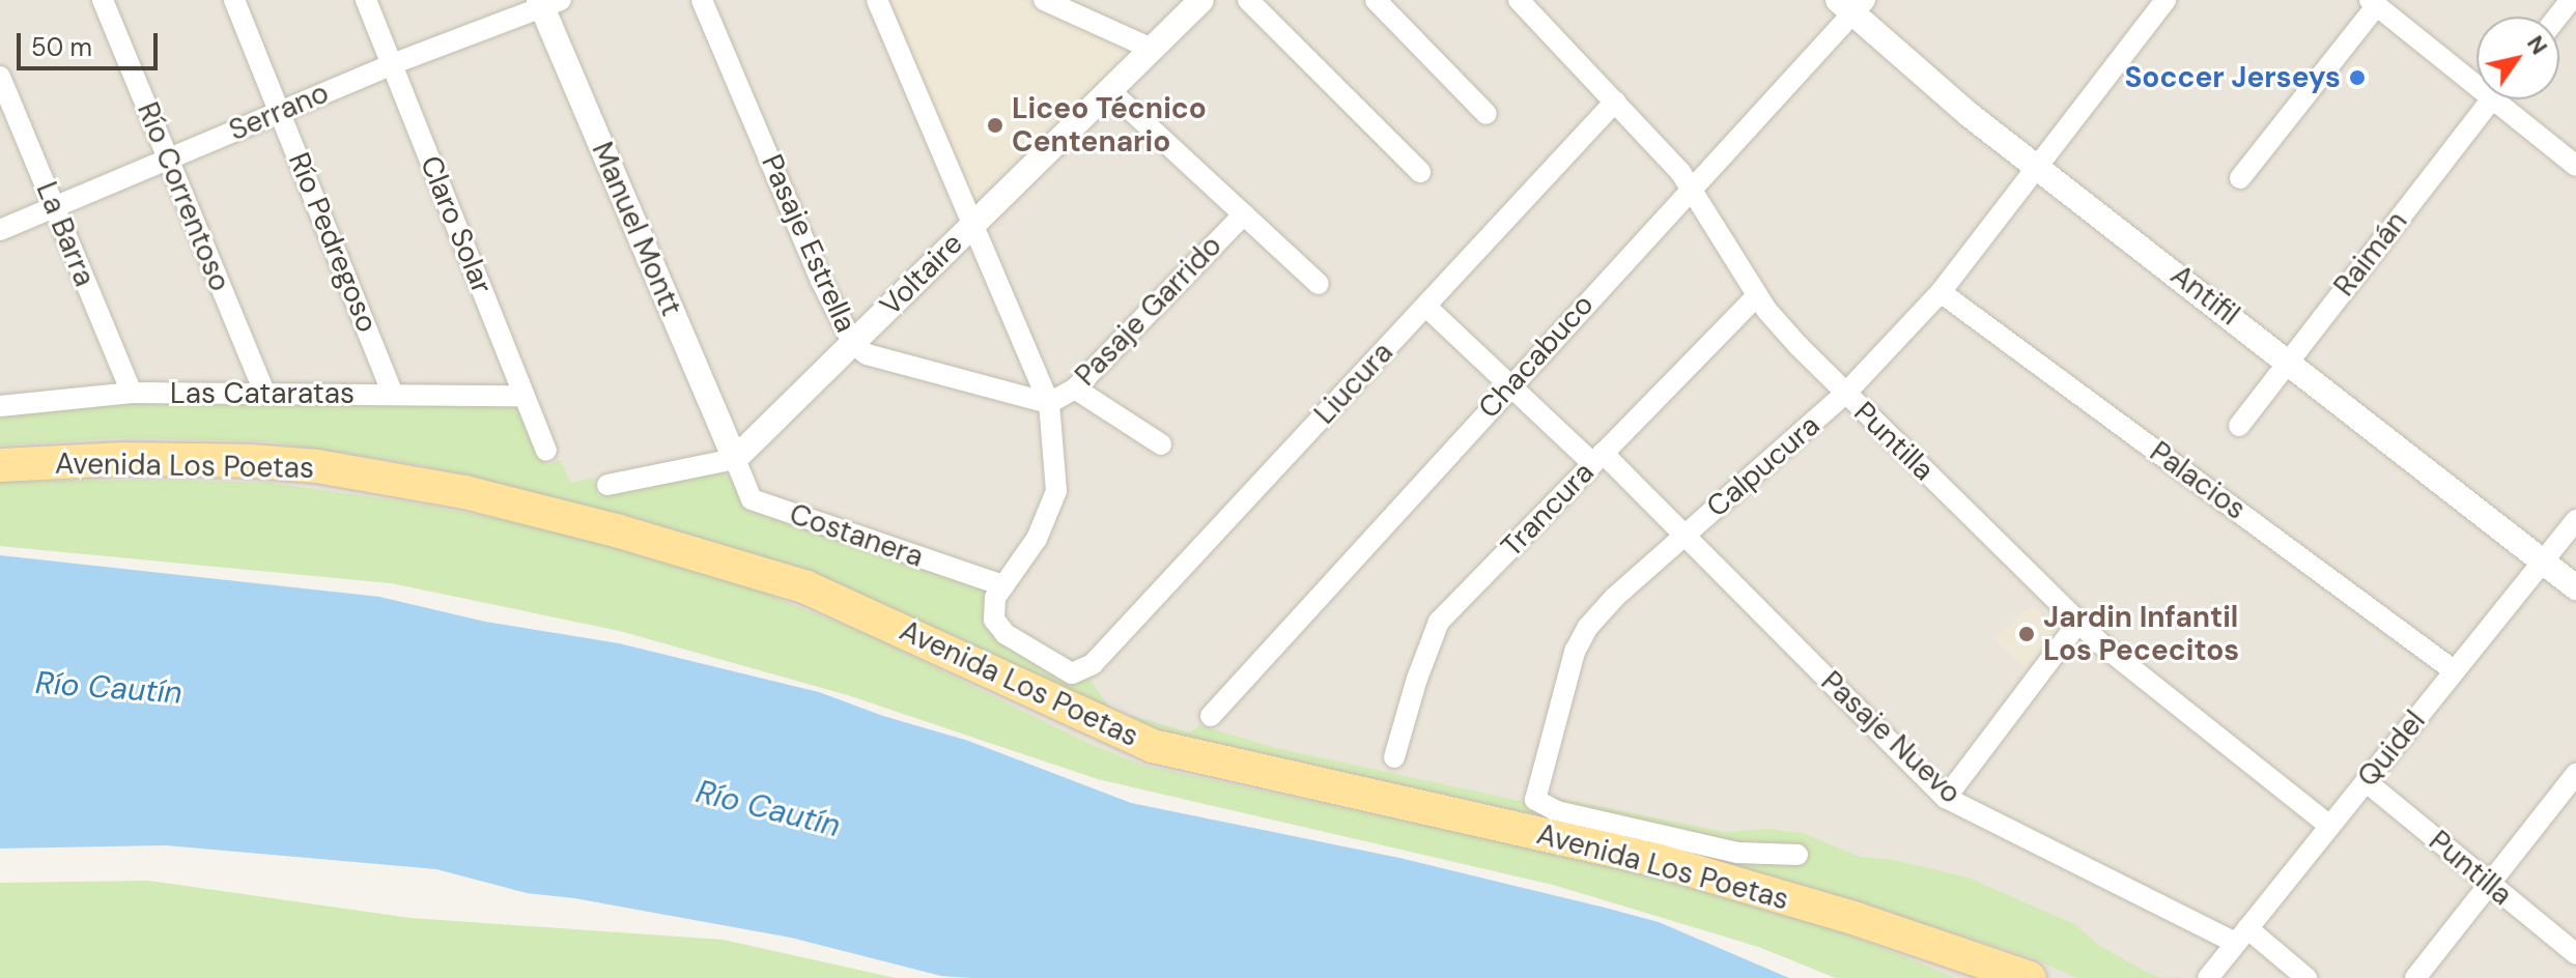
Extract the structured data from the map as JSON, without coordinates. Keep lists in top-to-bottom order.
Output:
{
  "streets": {
    "main road": ["Avenida Los Poetas"],
    "street": [
      "Serrano",
      "Río Correntoso",
      "Claro Solar",
      "Manuel Montt",
      "La Barra",
      "Río Pedregoso",
      "Pasaje Estrella",
      "Raimán",
      "Voltaire",
      "Antifil",
      "Pasaje Garrido",
      "Chacabuco",
      "Liucura",
      "Las Cataratas",
      "Puntilla",
      "Calpucura",
      "Palacios",
      "Trancura",
      "Costanera",
      "Pasaje Nuevo",
      "Quidel"
    ]
  },
  "crossings": [
    ["Serrano", "Río Correntoso"],
    ["Serrano", "Claro Solar"],
    ["Serrano", "Manuel Montt"],
    ["Serrano", "La Barra"],
    ["Serrano", "Río Pedregoso"],
    ["Río Correntoso", "Las Cataratas"],
    ["Claro Solar", "Las Cataratas"],
    ["Manuel Montt", "Voltaire"],
    ["Manuel Montt", "Costanera"],
    ["La Barra", "Las Cataratas"],
    ["Río Pedregoso", "Las Cataratas"],
    ["Pasaje Estrella", "Voltaire"],
    ["Pasaje Estrella", "Pasaje Garrido"],
    ["Raimán", "Antifil"],
    ["Voltaire", "Costanera"],
    ["Antifil", "Chacabuco"],
    ["Antifil", "Calpucura"],
    ["Antifil", "Quidel"],
    ["Chacabuco", "Puntilla"],
    ["Chacabuco", "Pasaje Nuevo"],
    ["Liucura", "Puntilla"],
    ["Liucura", "Costanera"],
    ["Liucura", "Pasaje Nuevo"],
    ["Puntilla", "Calpucura"],
    ["Puntilla", "Trancura"],
    ["Puntilla", "Quidel"],
    ["Calpucura", "Palacios"],
    ["Calpucura", "Pasaje Nuevo"],
    ["Palacios", "Quidel"],
    ["Trancura", "Pasaje Nuevo"],
    ["Pasaje Nuevo", "Quidel"]
  ],
  "water": ["Río Cautín"],
  "places": ["Soccer Jerseys", "Liceo Técnico Centenario", "Jardin Infantil Los Pececitos"],
  "scale_bar": "50 m",
  "north": "top right"
}
